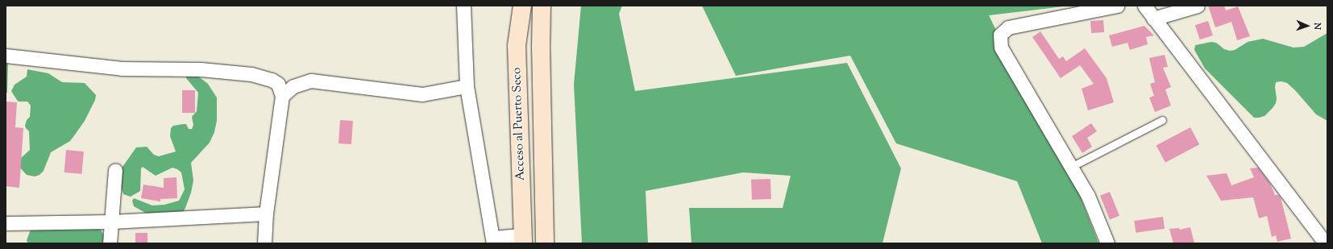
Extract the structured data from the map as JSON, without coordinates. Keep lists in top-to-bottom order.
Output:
{
  "streets": {
    "main road": ["Acceso al Puerto Seco"]
  },
  "north": "right"
}
